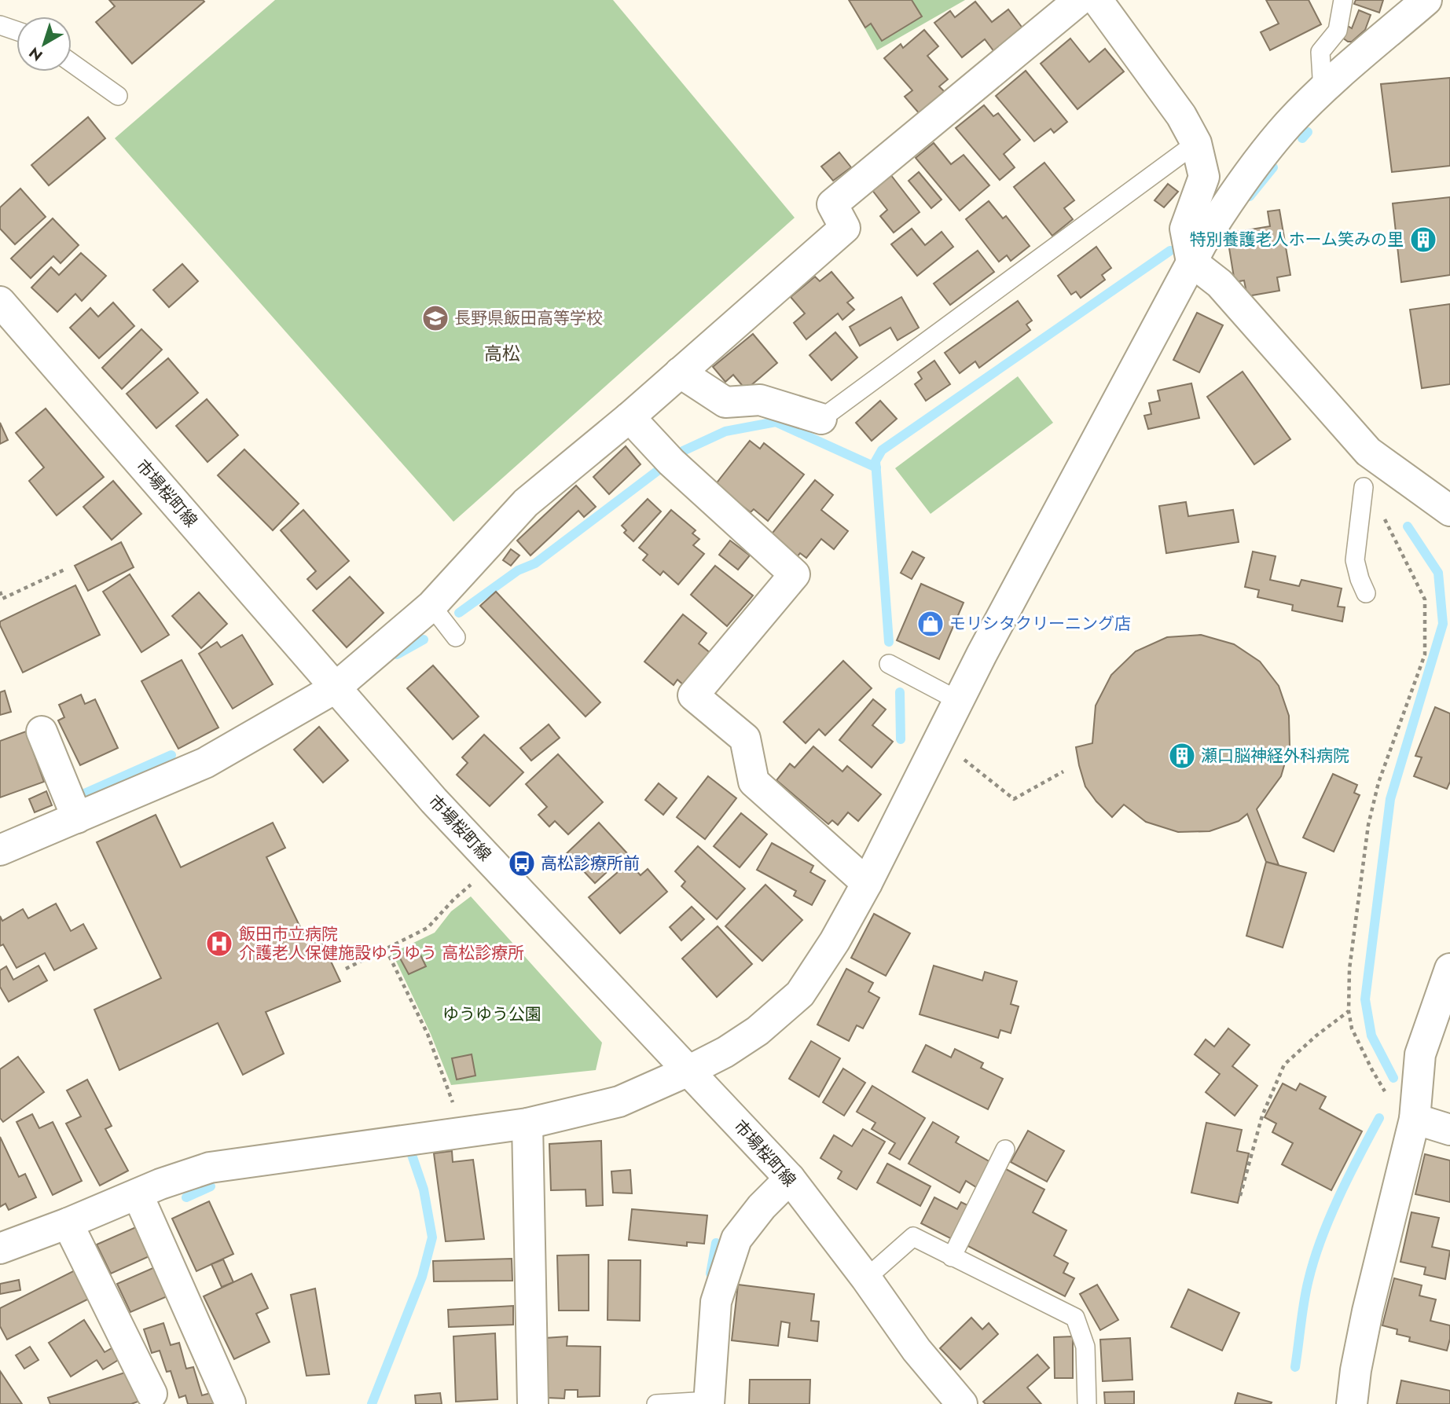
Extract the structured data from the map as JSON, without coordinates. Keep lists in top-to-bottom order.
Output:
{
  "streets": {
    "street": ["市場桜町線"]
  },
  "districts": ["高松"],
  "parks": ["ゆうゆう公園"],
  "places": {
    "building": ["特別養護老人ホーム笑みの里", "瀬口脳神経外科病院"],
    "school or university": ["長野県飯田高等学校"],
    "shop": ["モリシタクリーニング店"],
    "bus stop": ["高松診療所前"],
    "hospital": ["飯田市立病院 介護老人保健施設ゆうゆう 高松診療所"]
  },
  "north": "bottom left"
}
